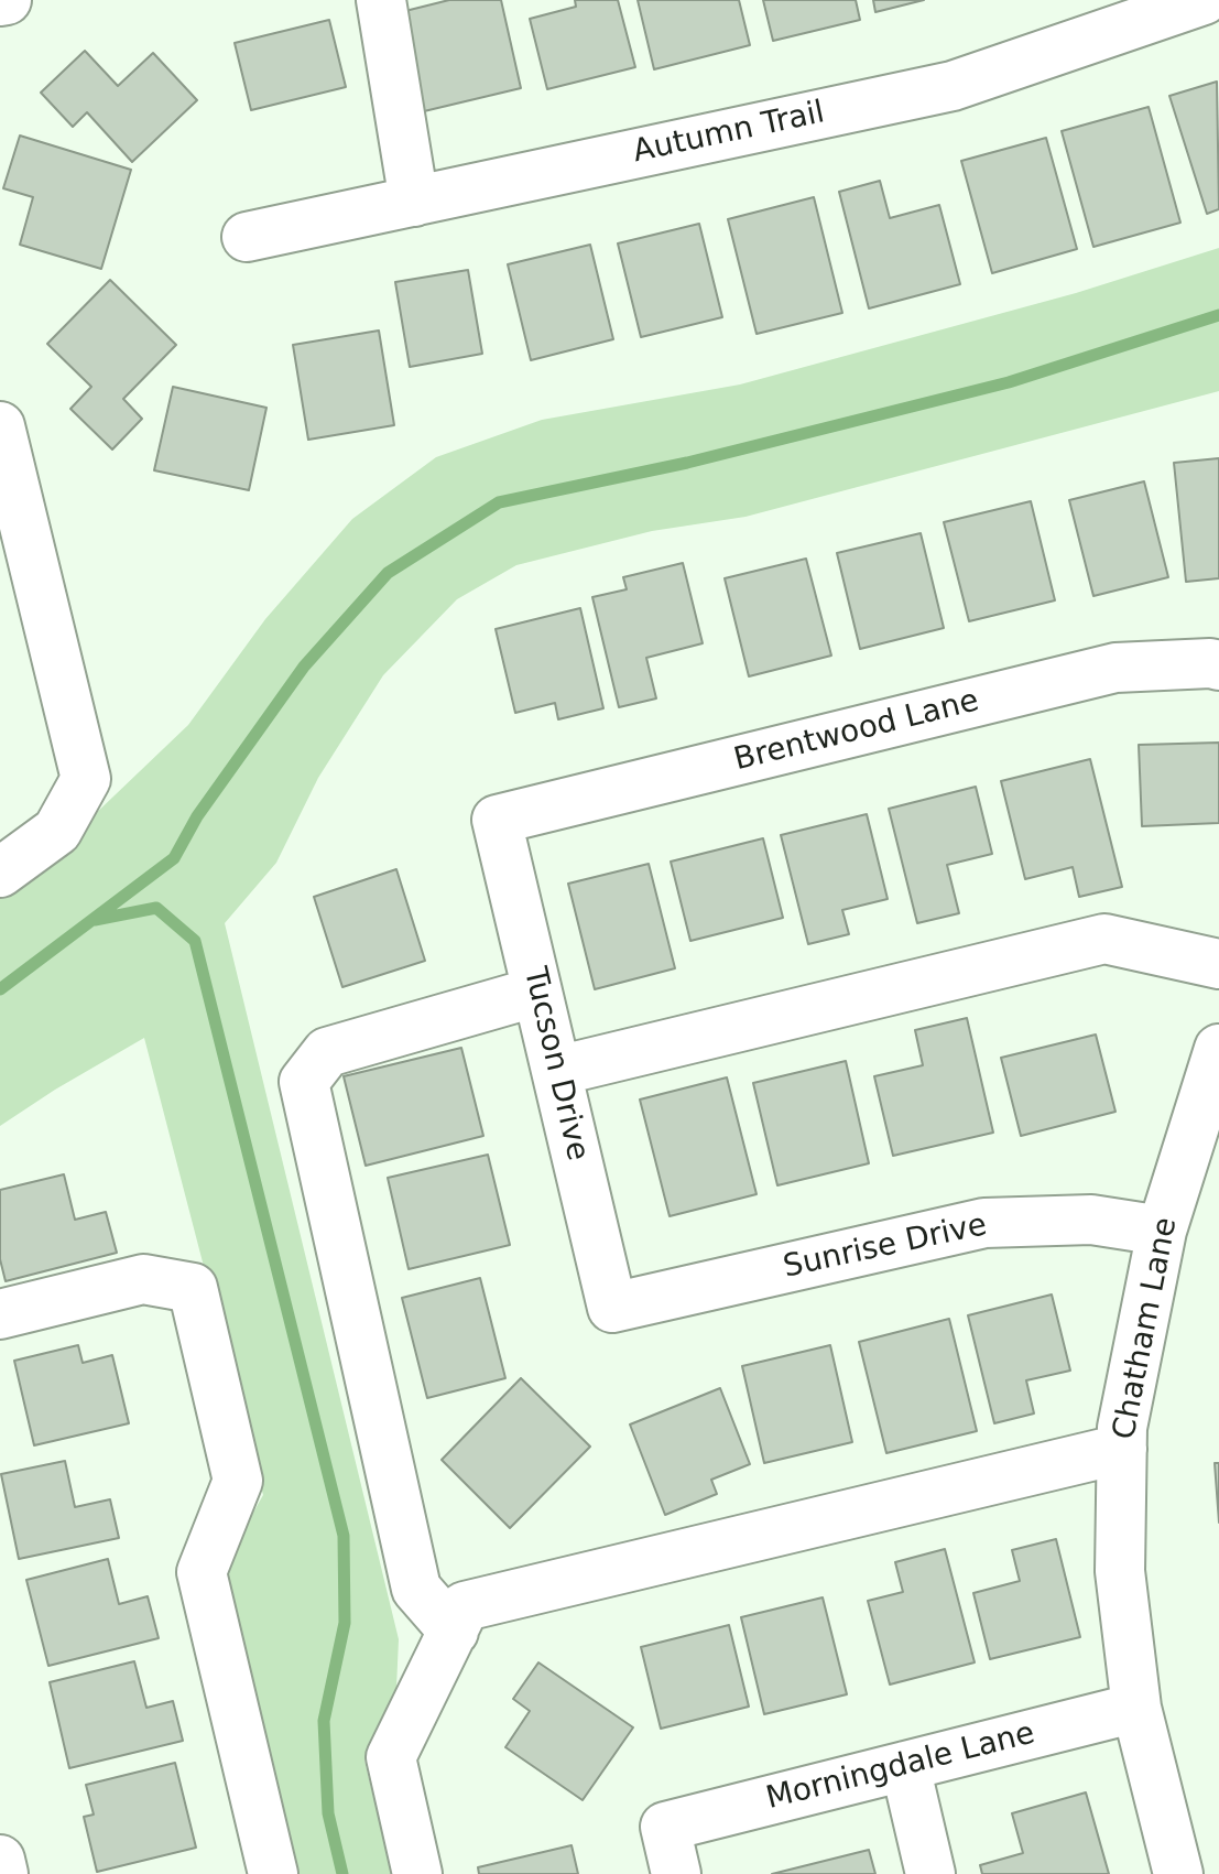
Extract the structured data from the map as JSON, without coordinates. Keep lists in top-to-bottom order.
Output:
{
  "streets": {
    "street": [
      "Autumn Trail",
      "Brentwood Lane",
      "Tucson Drive",
      "Sunrise Drive",
      "Chatham Lane",
      "Morningdale Lane"
    ]
  },
  "crossings": [
    ["Brentwood Lane", "Tucson Drive"],
    ["Tucson Drive", "Sunrise Drive"],
    ["Sunrise Drive", "Chatham Lane"],
    ["Chatham Lane", "Morningdale Lane"]
  ]
}
